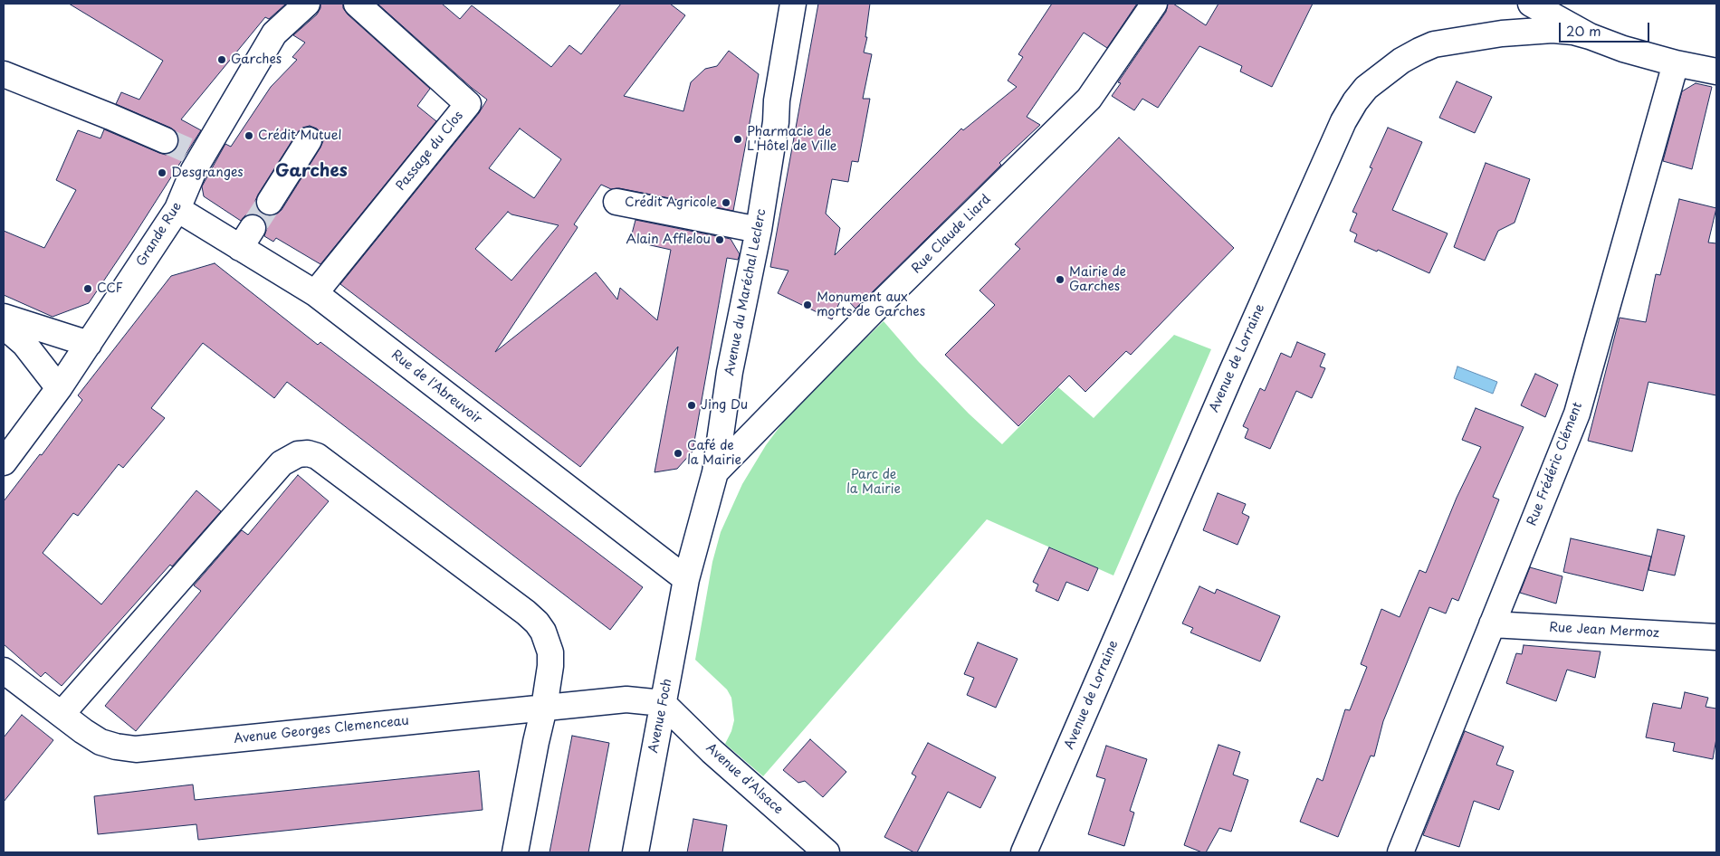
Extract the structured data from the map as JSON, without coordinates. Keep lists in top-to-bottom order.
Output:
{
  "streets": {
    "street": [
      "Passage du Clos",
      "Grande Rue",
      "Rue Claude Liard",
      "Avenue du Maréchal Leclerc",
      "Avenue de Lorraine",
      "Rue de l'Abreuvoir",
      "Rue Frédéric Clément",
      "Rue Jean Mermoz",
      "Avenue Foch",
      "Avenue Georges Clemenceau",
      "Avenue d'Alsace"
    ]
  },
  "crossings": [
    ["Passage du Clos", "Rue de l'Abreuvoir"],
    ["Grande Rue", "Rue de l'Abreuvoir"],
    ["Rue Claude Liard", "Avenue du Maréchal Leclerc"],
    ["Avenue du Maréchal Leclerc", "Rue de l'Abreuvoir"],
    ["Avenue du Maréchal Leclerc", "Avenue Foch"],
    ["Rue de l'Abreuvoir", "Avenue Foch"],
    ["Rue Frédéric Clément", "Rue Jean Mermoz"],
    ["Avenue Foch", "Avenue Georges Clemenceau"],
    ["Avenue Foch", "Avenue d'Alsace"],
    ["Avenue Georges Clemenceau", "Avenue d'Alsace"]
  ],
  "districts": ["Garches"],
  "parks": ["Parc de la Mairie"],
  "places": [
    "Garches",
    "Crédit Mutuel",
    "Pharmacie de L'Hôtel de Ville",
    "Desgranges",
    "Crédit Agricole",
    "Alain Afflelou",
    "Mairie de Garches",
    "CCF",
    "Monument aux morts de Garches",
    "Jing Du",
    "Café de la Mairie"
  ],
  "scale_bar": "20 m"
}
